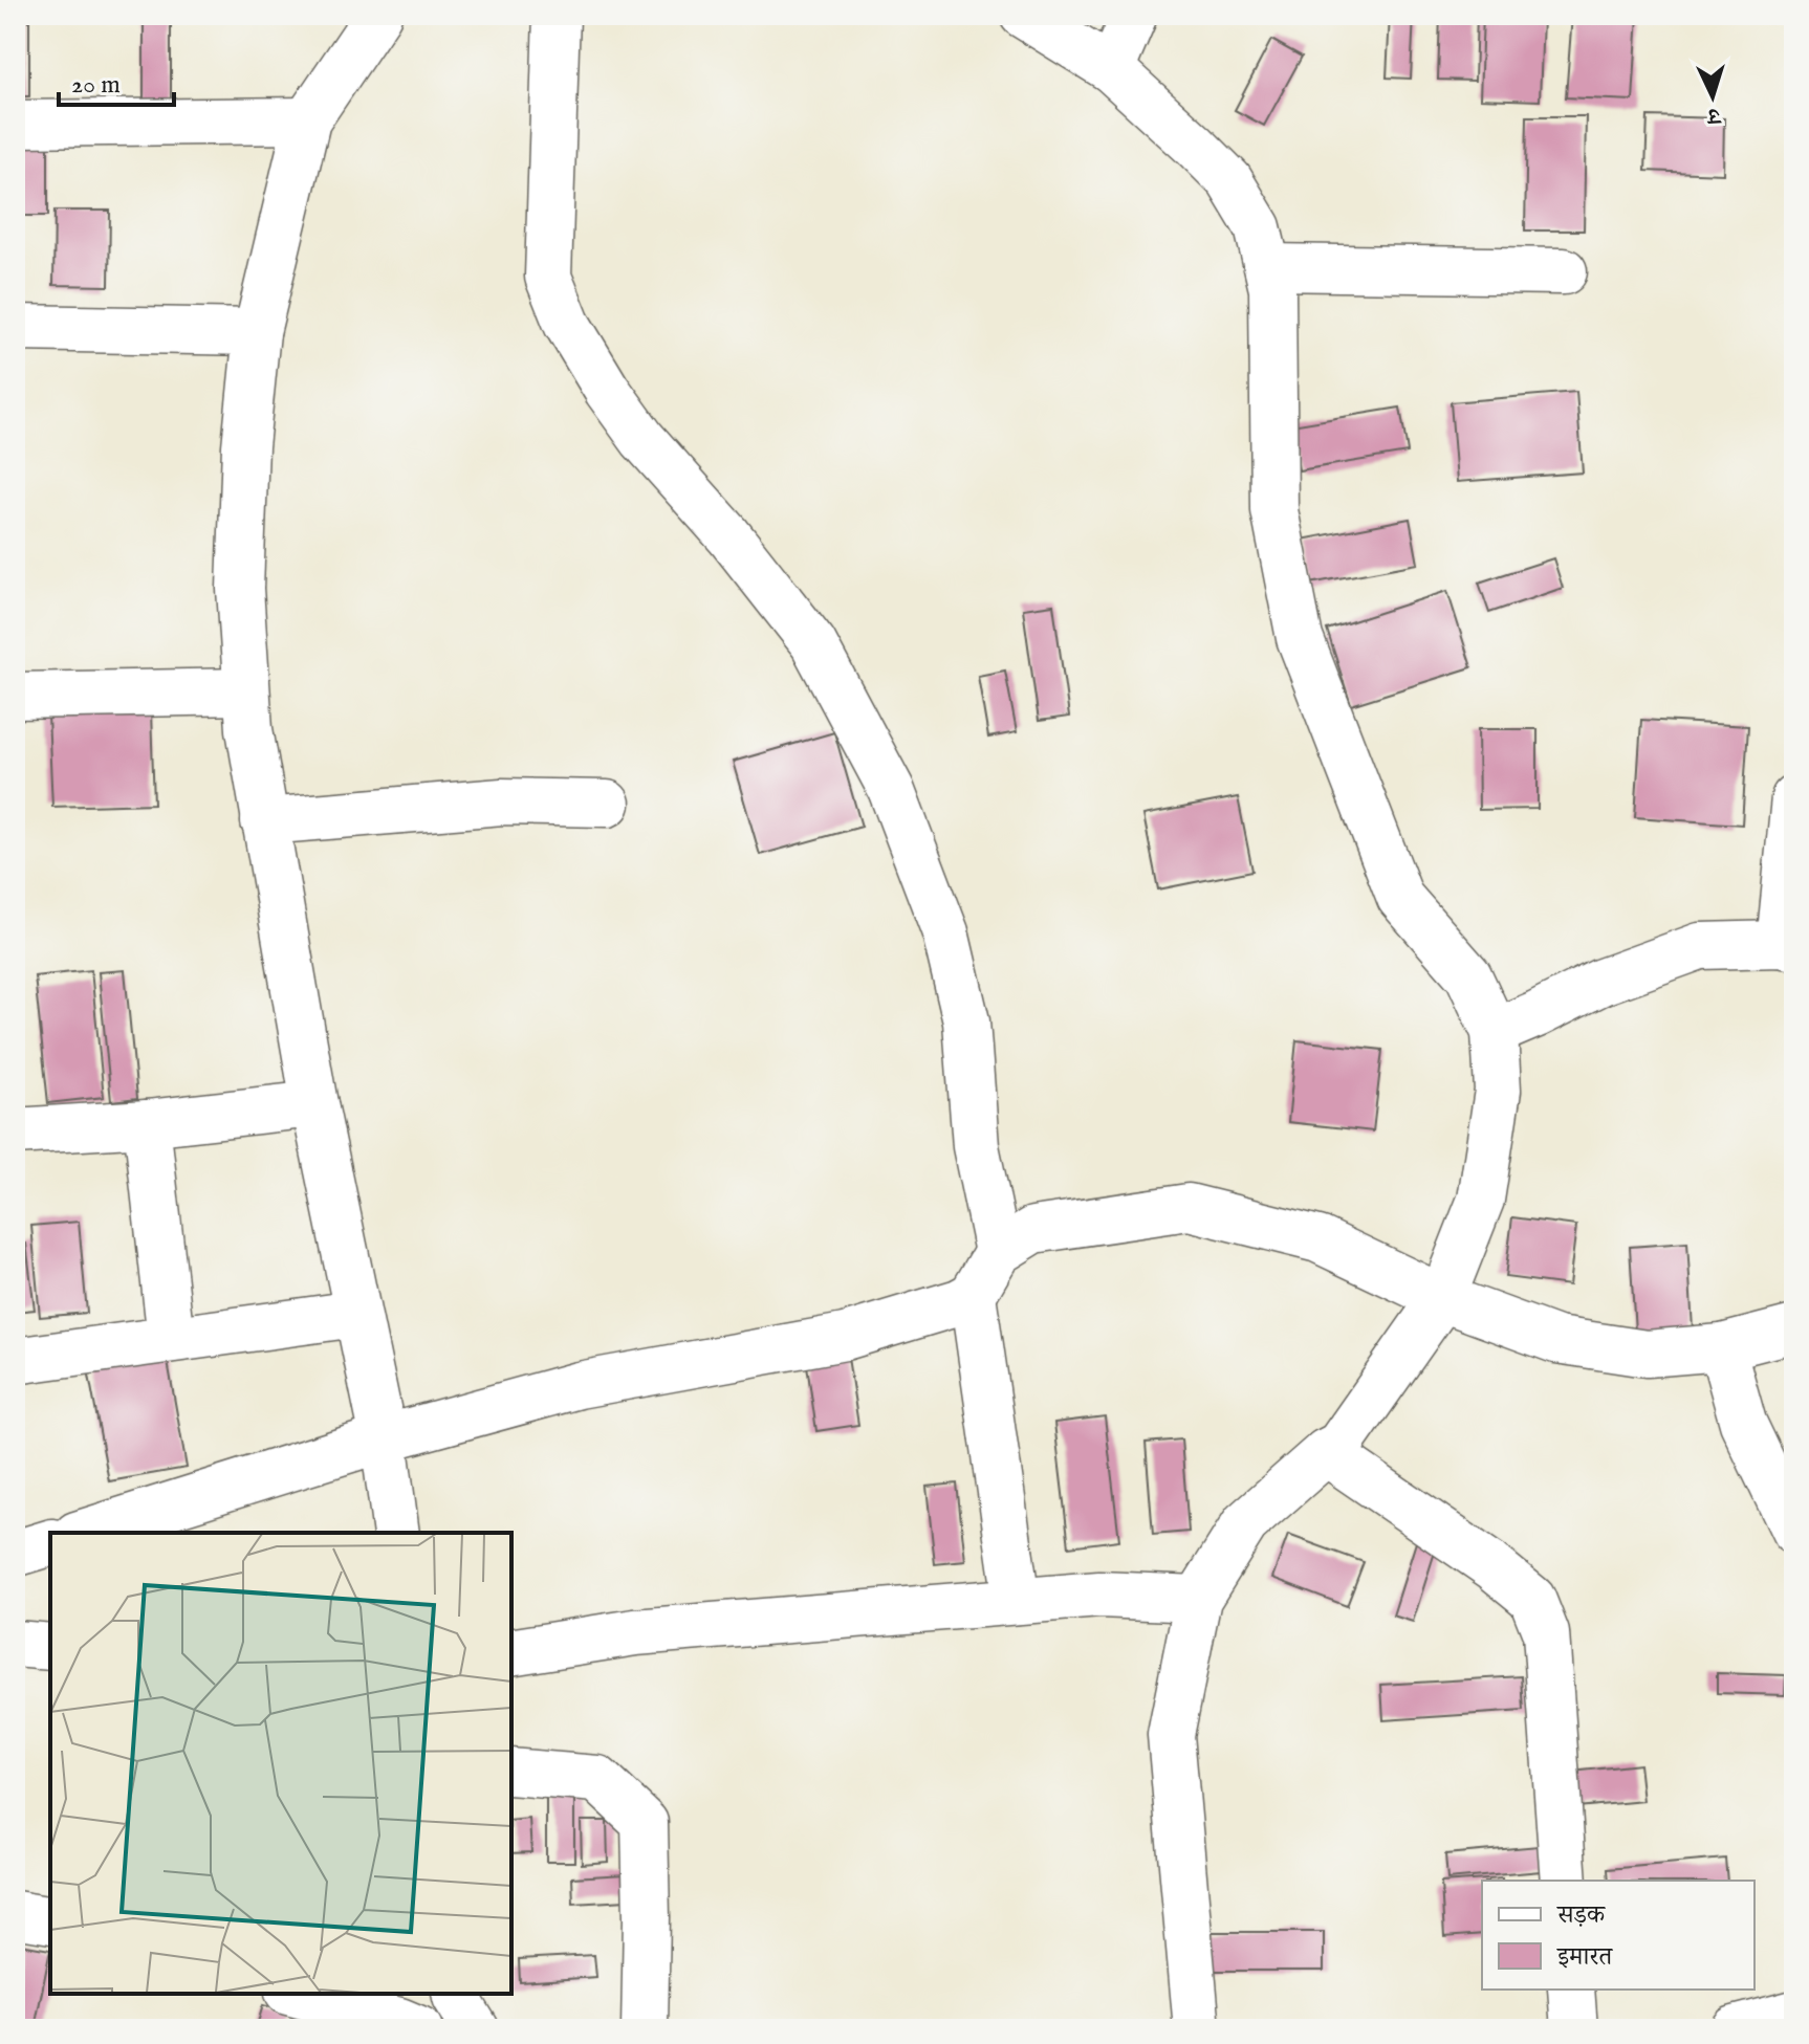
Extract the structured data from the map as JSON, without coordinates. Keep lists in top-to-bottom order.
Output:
{
  "legend": ["सड़क", "इमारत"],
  "scale_bar": "20 m",
  "north": "bottom"
}
